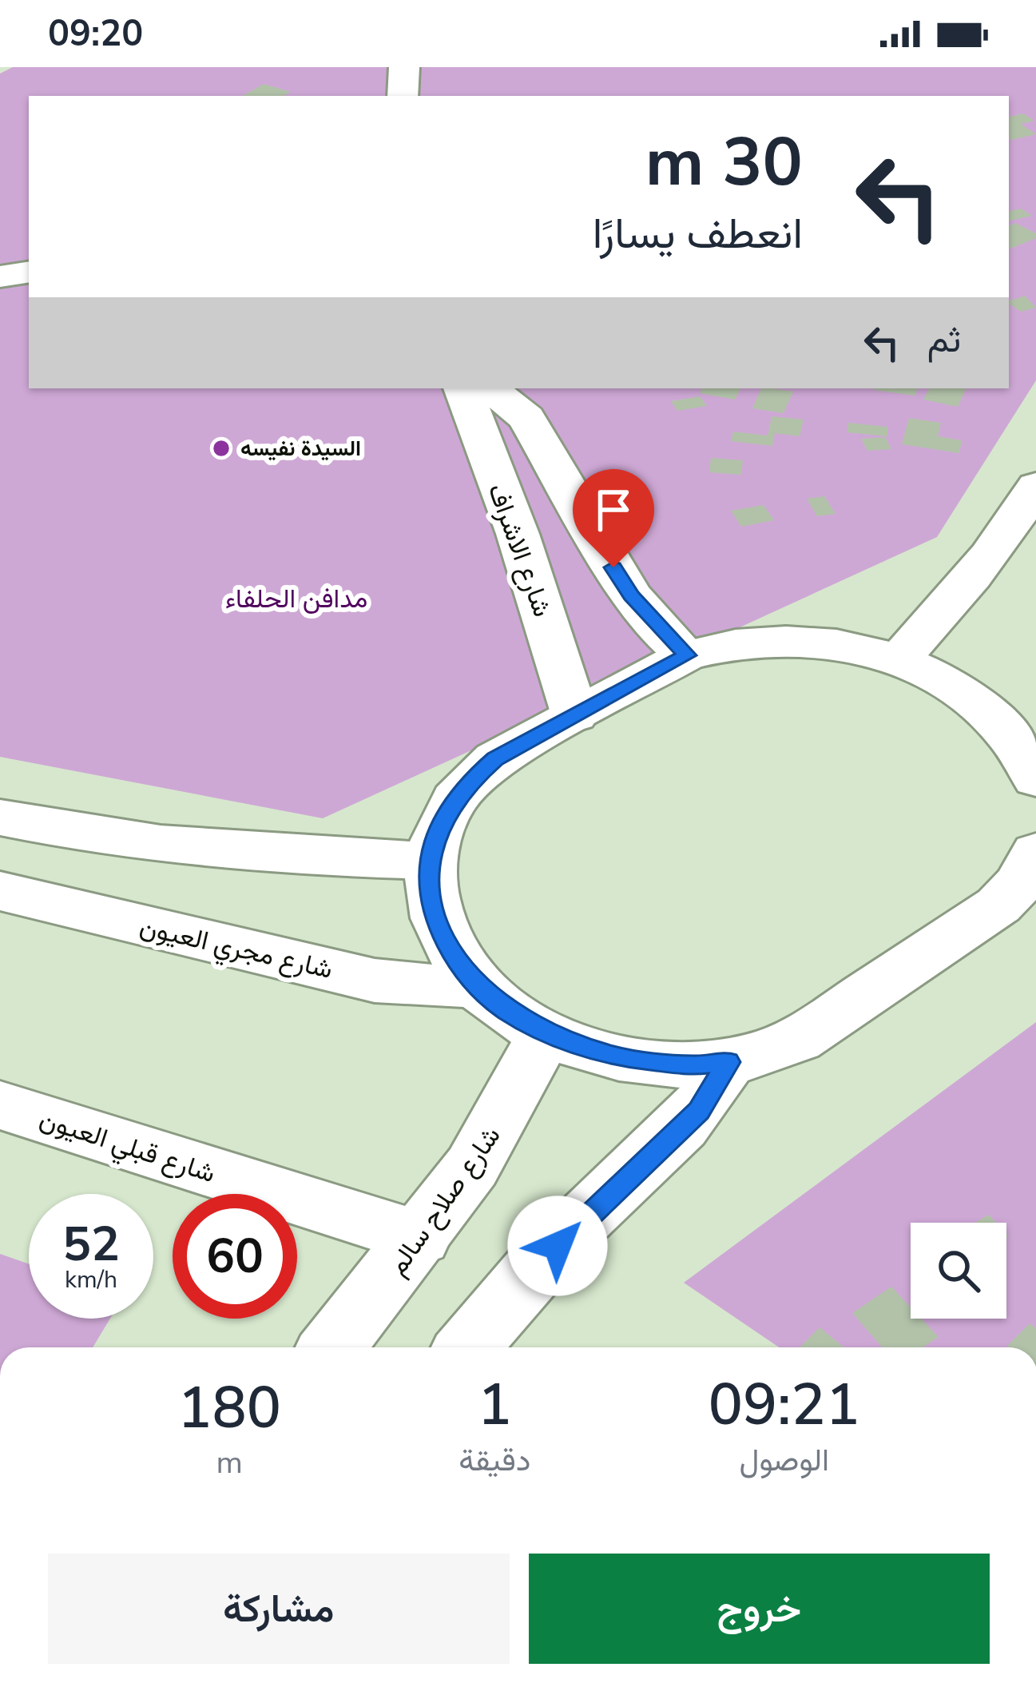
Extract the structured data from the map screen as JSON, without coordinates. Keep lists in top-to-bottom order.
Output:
{
  "streets": {
    "main road": [
      "شارع الاشراف",
      "شارع مجري العيون",
      "شارع قبلي العيون",
      "شارع صلاح سالم"
    ]
  },
  "crossings": [
    ["شارع قبلي العيون", "شارع صلاح سالم"]
  ],
  "parks": ["مدافن الحلفاء"],
  "places": ["السيدة نفيسه"],
  "page": {
    "status": "09:20",
    "turn": ["30 m", "انعطف يسارًا"],
    "then": "ثم",
    "speed": "52 km/h",
    "limit": "60",
    "eta": [
      "09:21",
      "الوصول",
      "1",
      "دقيقة",
      "180",
      "m"
    ],
    "buttons": ["خروج", "مشاركة"]
  }
}
